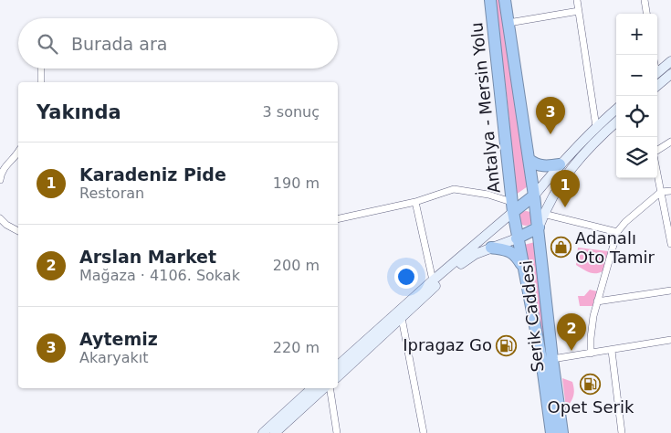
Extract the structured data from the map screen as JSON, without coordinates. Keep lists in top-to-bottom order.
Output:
{
  "streets": {
    "highway": ["Antalya - Mersin Yolu", "Serik Caddesi"]
  },
  "crossings": [
    ["Antalya - Mersin Yolu", "Serik Caddesi"]
  ],
  "places": {
    "shop": ["Adanalı Oto Tamir"],
    "fuel station": ["Ipragaz Go", "Opet Serik"]
  },
  "page": {
    "map_buttons": ["+", "−"],
    "search": "Burada ara",
    "heading": ["Yakında", "3 sonuç"],
    "pins": ["3", "1", "2"],
    "list": [
      {
        "mark": "1",
        "name": "Karadeniz Pide",
        "note": "Restoran",
        "value": "190 m"
      },
      {
        "mark": "2",
        "name": "Arslan Market",
        "note": "Mağaza · 4106. Sokak",
        "value": "200 m"
      },
      {
        "mark": "3",
        "name": "Aytemiz",
        "note": "Akaryakıt",
        "value": "220 m"
      }
    ]
  }
}
